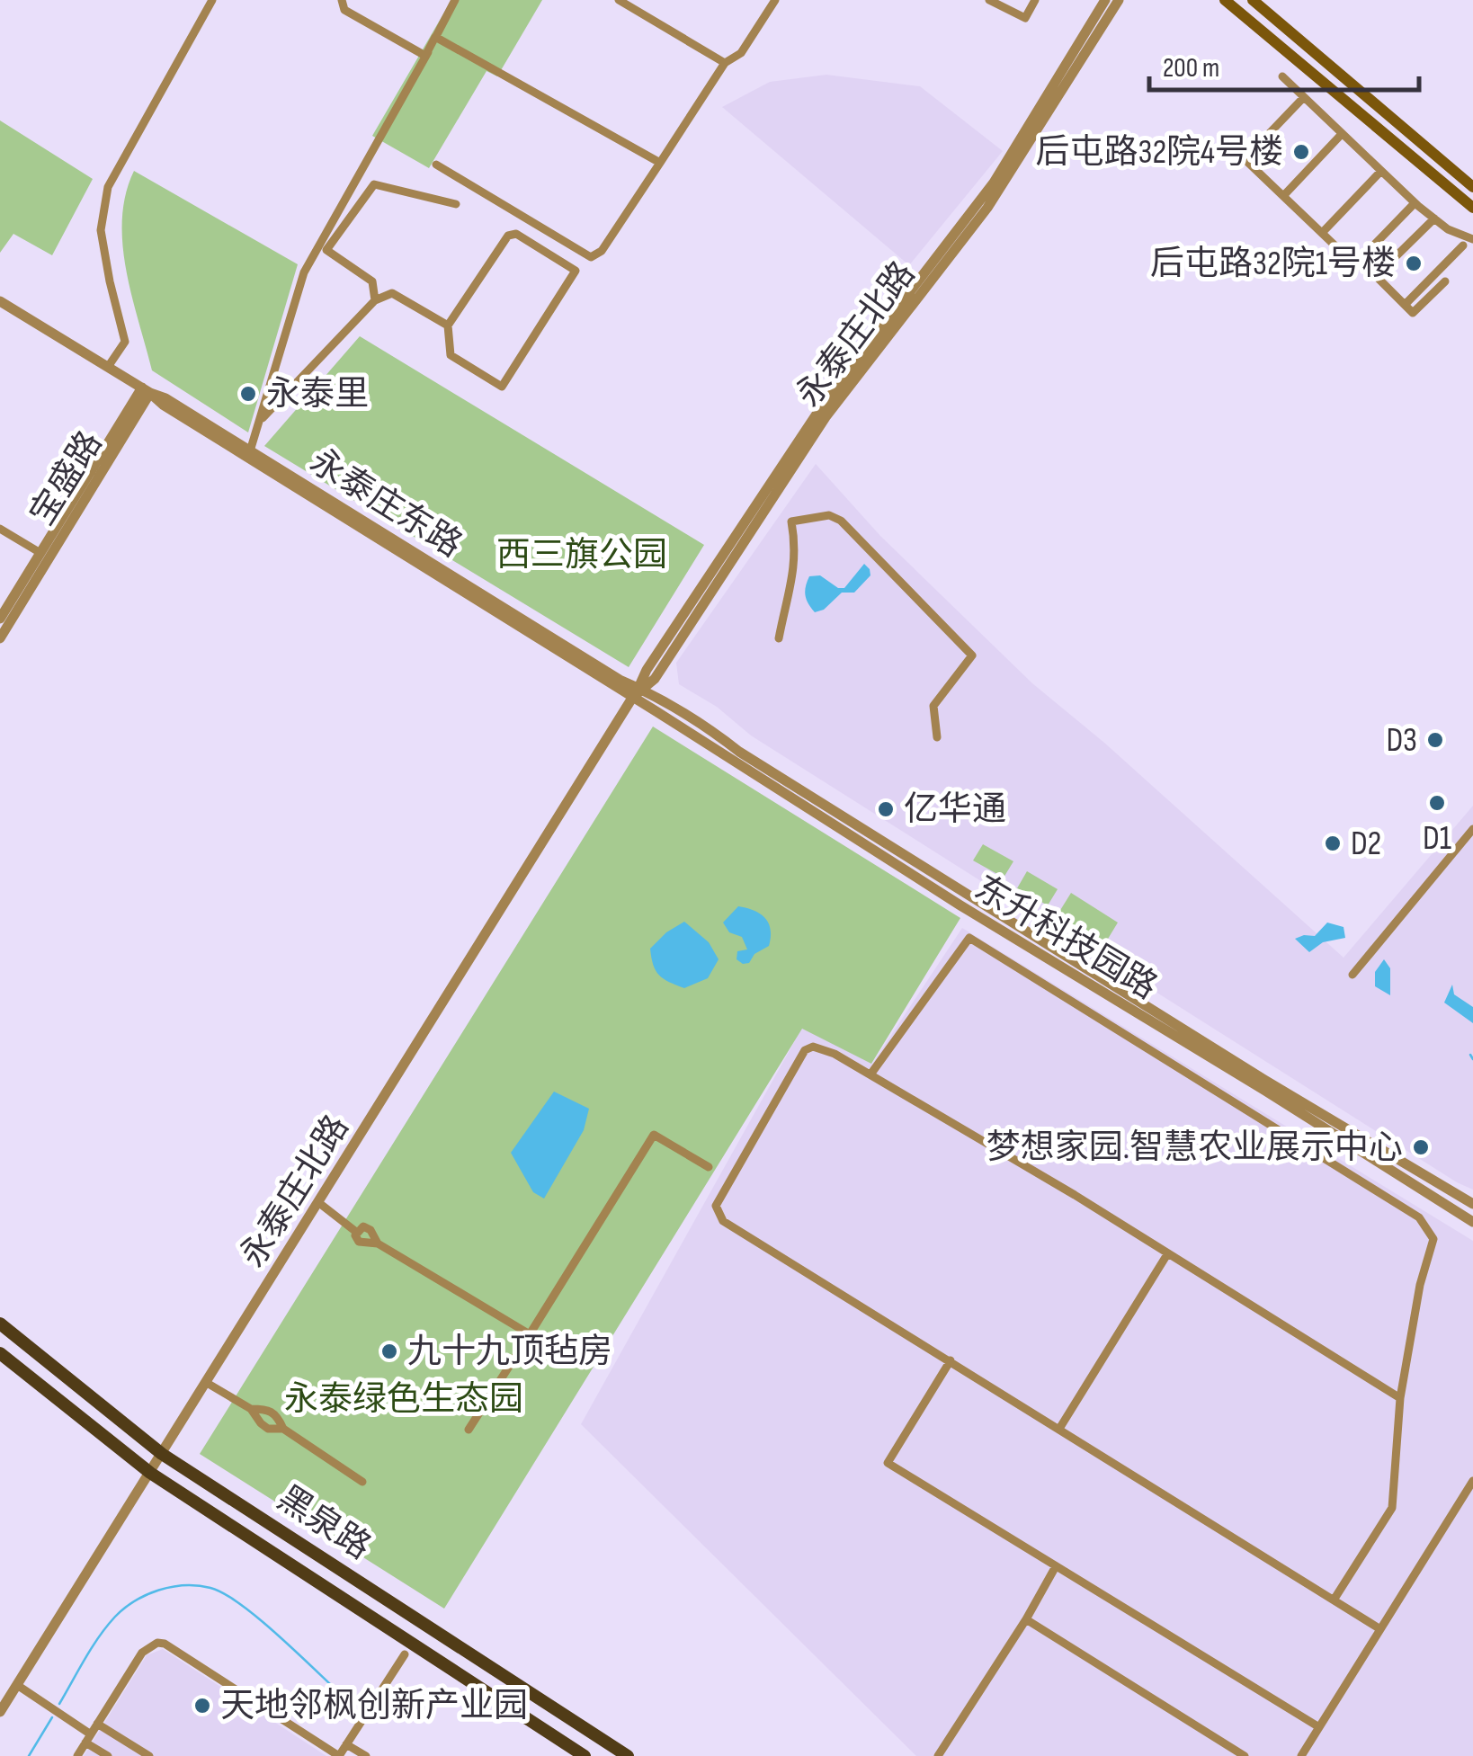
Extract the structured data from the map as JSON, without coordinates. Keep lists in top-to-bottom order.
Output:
{
  "streets": {
    "main road": ["黑泉路"],
    "street": [
      "永泰庄北路",
      "宝盛路",
      "永泰庄东路",
      "东升科技园路"
    ]
  },
  "crossings": [
    ["永泰庄北路", "永泰庄东路"],
    ["永泰庄北路", "东升科技园路"],
    ["永泰庄北路", "黑泉路"],
    ["宝盛路", "永泰庄东路"],
    ["永泰庄东路", "东升科技园路"]
  ],
  "parks": ["西三旗公园", "永泰绿色生态园"],
  "places": [
    "后屯路32院4号楼",
    "后屯路32院1号楼",
    "永泰里",
    "D3",
    "D1",
    "亿华通",
    "D2",
    "梦想家园.智慧农业展示中心",
    "九十九顶毡房",
    "天地邻枫创新产业园"
  ],
  "scale_bar": "200 m"
}
